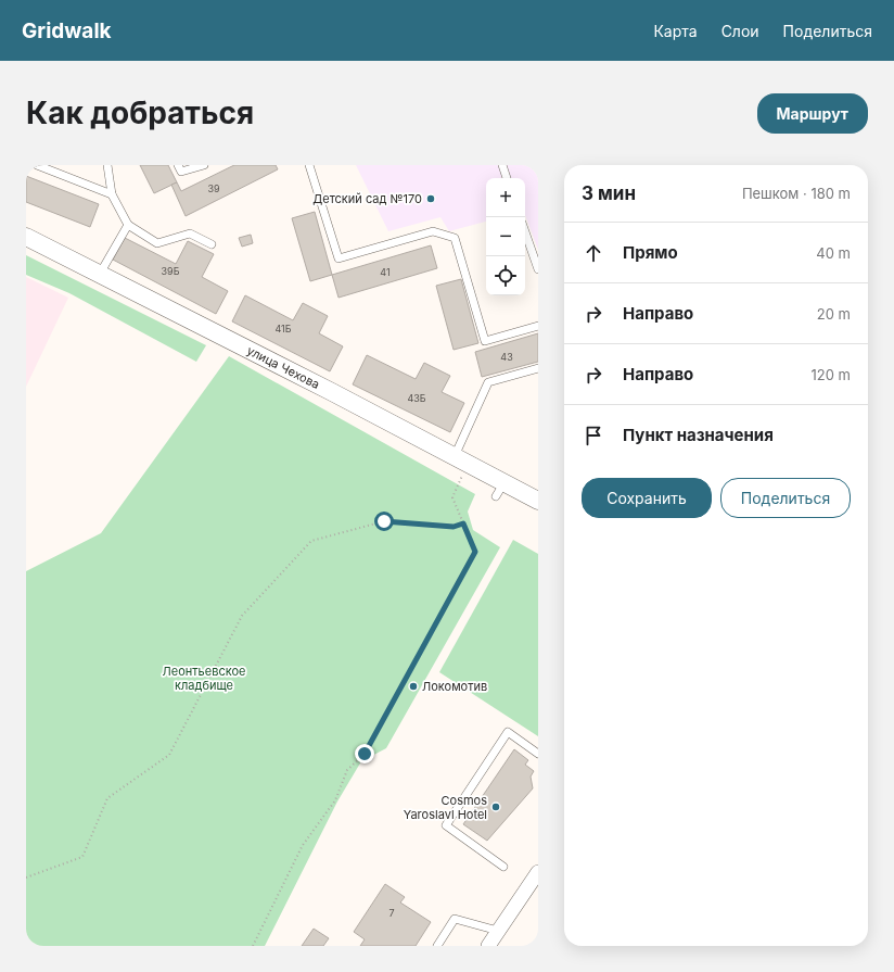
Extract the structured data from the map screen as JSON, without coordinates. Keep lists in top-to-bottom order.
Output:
{
  "streets": {
    "street": ["улица Чехова"]
  },
  "parks": ["Леонтьевское кладбище"],
  "places": ["Детский сад №170", "Локомотив", "Cosmos Yaroslavl Hotel"],
  "house_numbers": [
    "39",
    "39Б",
    "41",
    "41Б",
    "43",
    "43Б",
    "7"
  ],
  "page": {
    "header": "Gridwalk",
    "nav": ["Карта", "Слои", "Поделиться"],
    "buttons": [
      "Маршрут",
      ["Сохранить", "Поделиться"]
    ],
    "title": "Как добраться",
    "heading": ["3 мин", "Пешком · 180 m"],
    "map_buttons": ["+", "−"],
    "list": [
      ["Прямо", "40 m"],
      ["Направо", "20 m"],
      ["Направо", "120 m"],
      "Пункт назначения"
    ]
  }
}
